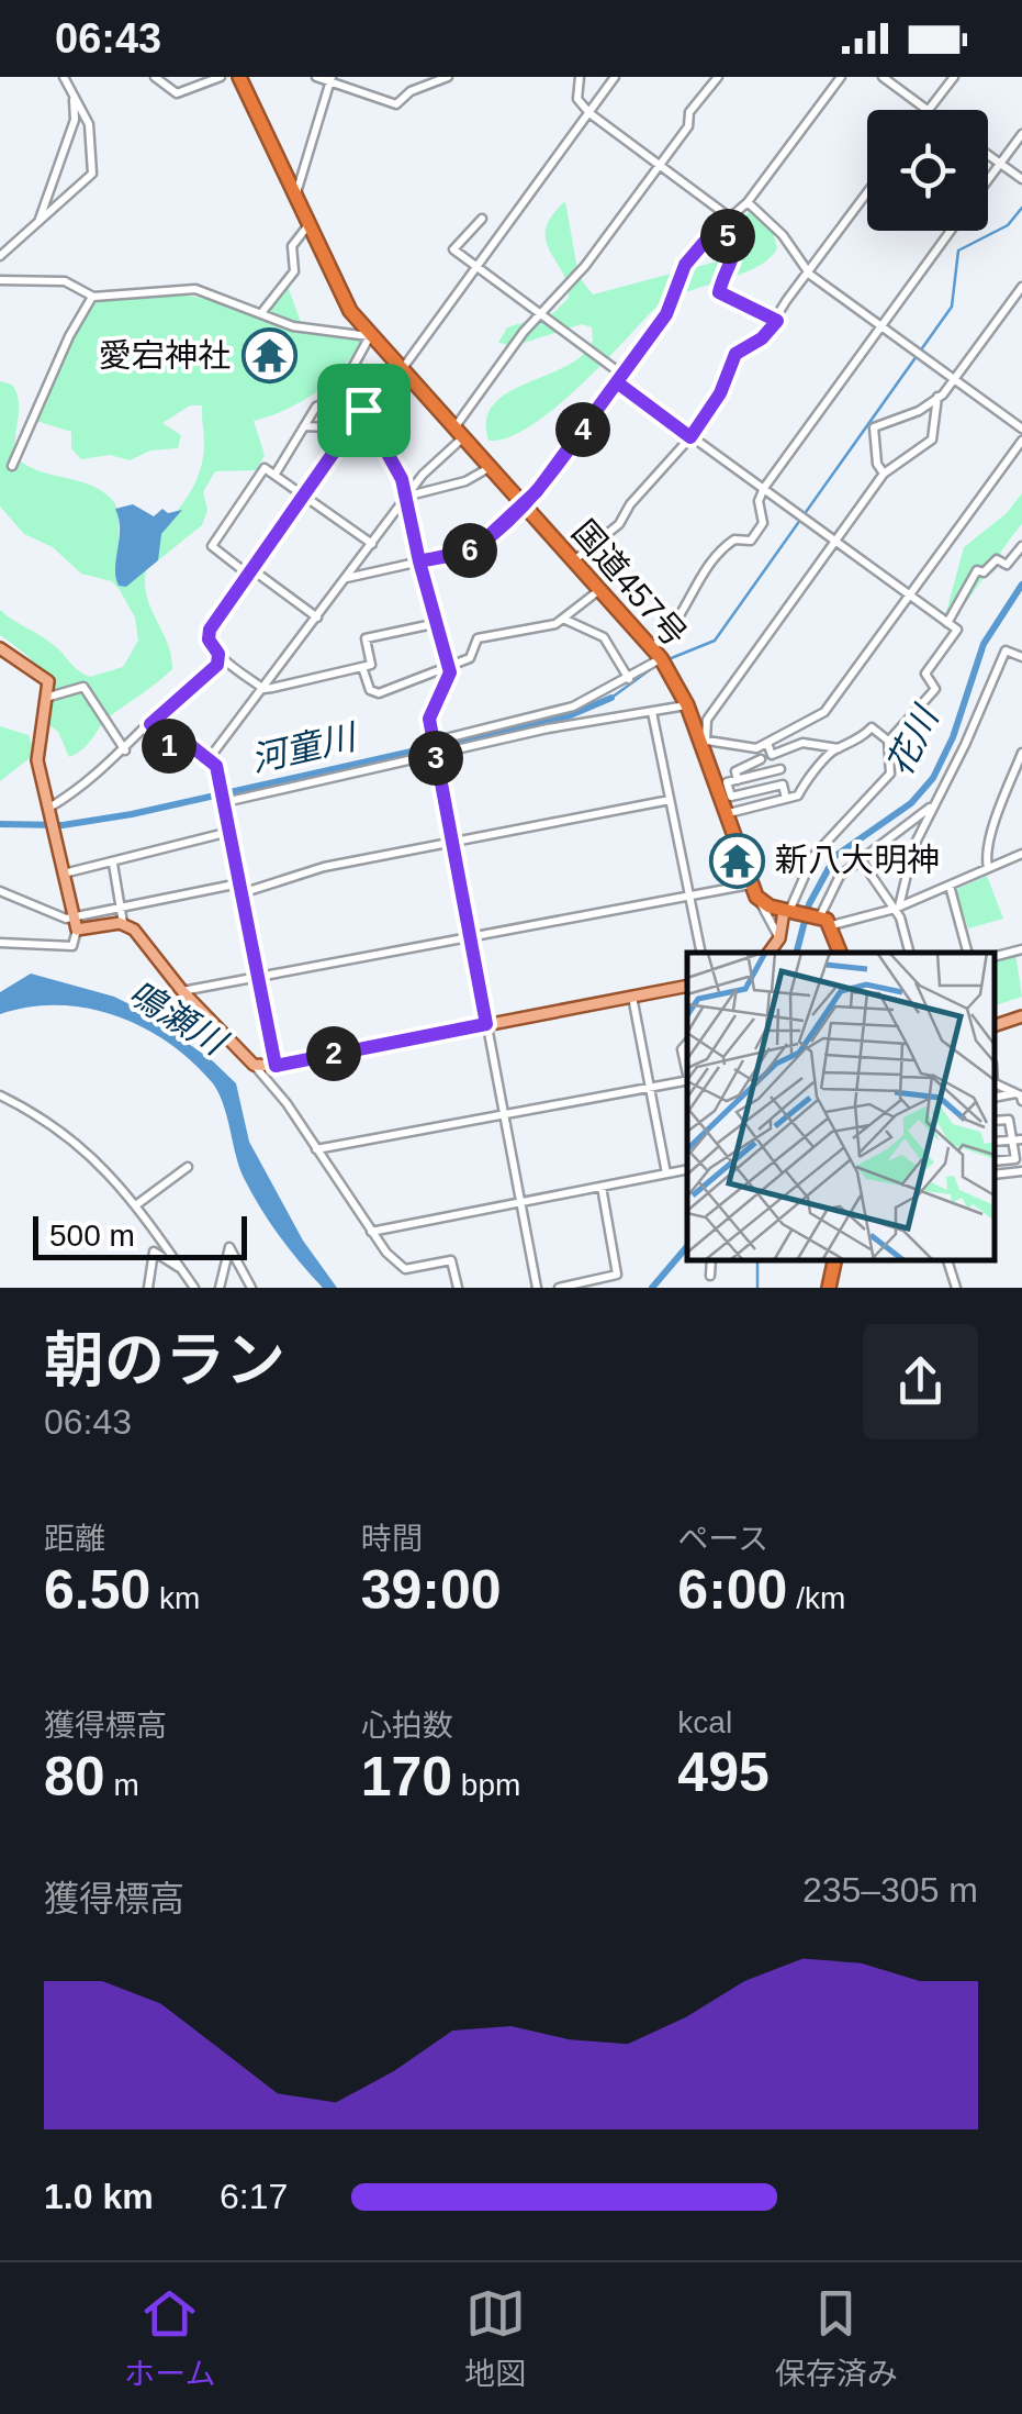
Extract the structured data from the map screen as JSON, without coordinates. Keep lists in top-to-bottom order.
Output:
{
  "streets": {
    "highway": ["国道457号"]
  },
  "water": ["花川", "河童川", "鳴瀬川"],
  "places": {
    "temple": ["愛宕神社", "新八大明神"]
  },
  "scale_bar": "500 m",
  "page": {
    "status": "06:43",
    "pins": [
      "5",
      "4",
      "6",
      "1",
      "3",
      "2"
    ],
    "scale": "500 m",
    "heading": ["朝のラン", "06:43"],
    "stats": [
      ["距離", "6.50 km"],
      ["時間", "39:00"],
      ["ペース", "6:00 /km"],
      ["獲得標高", "80 m"],
      ["心拍数", "170 bpm"],
      ["kcal", "495"]
    ],
    "chart": ["獲得標高", "235–305 m"],
    "list": [
      {
        "name": "1.0 km",
        "note": "6:17"
      }
    ],
    "tabs": ["ホーム", "地図", "保存済み"]
  }
}
